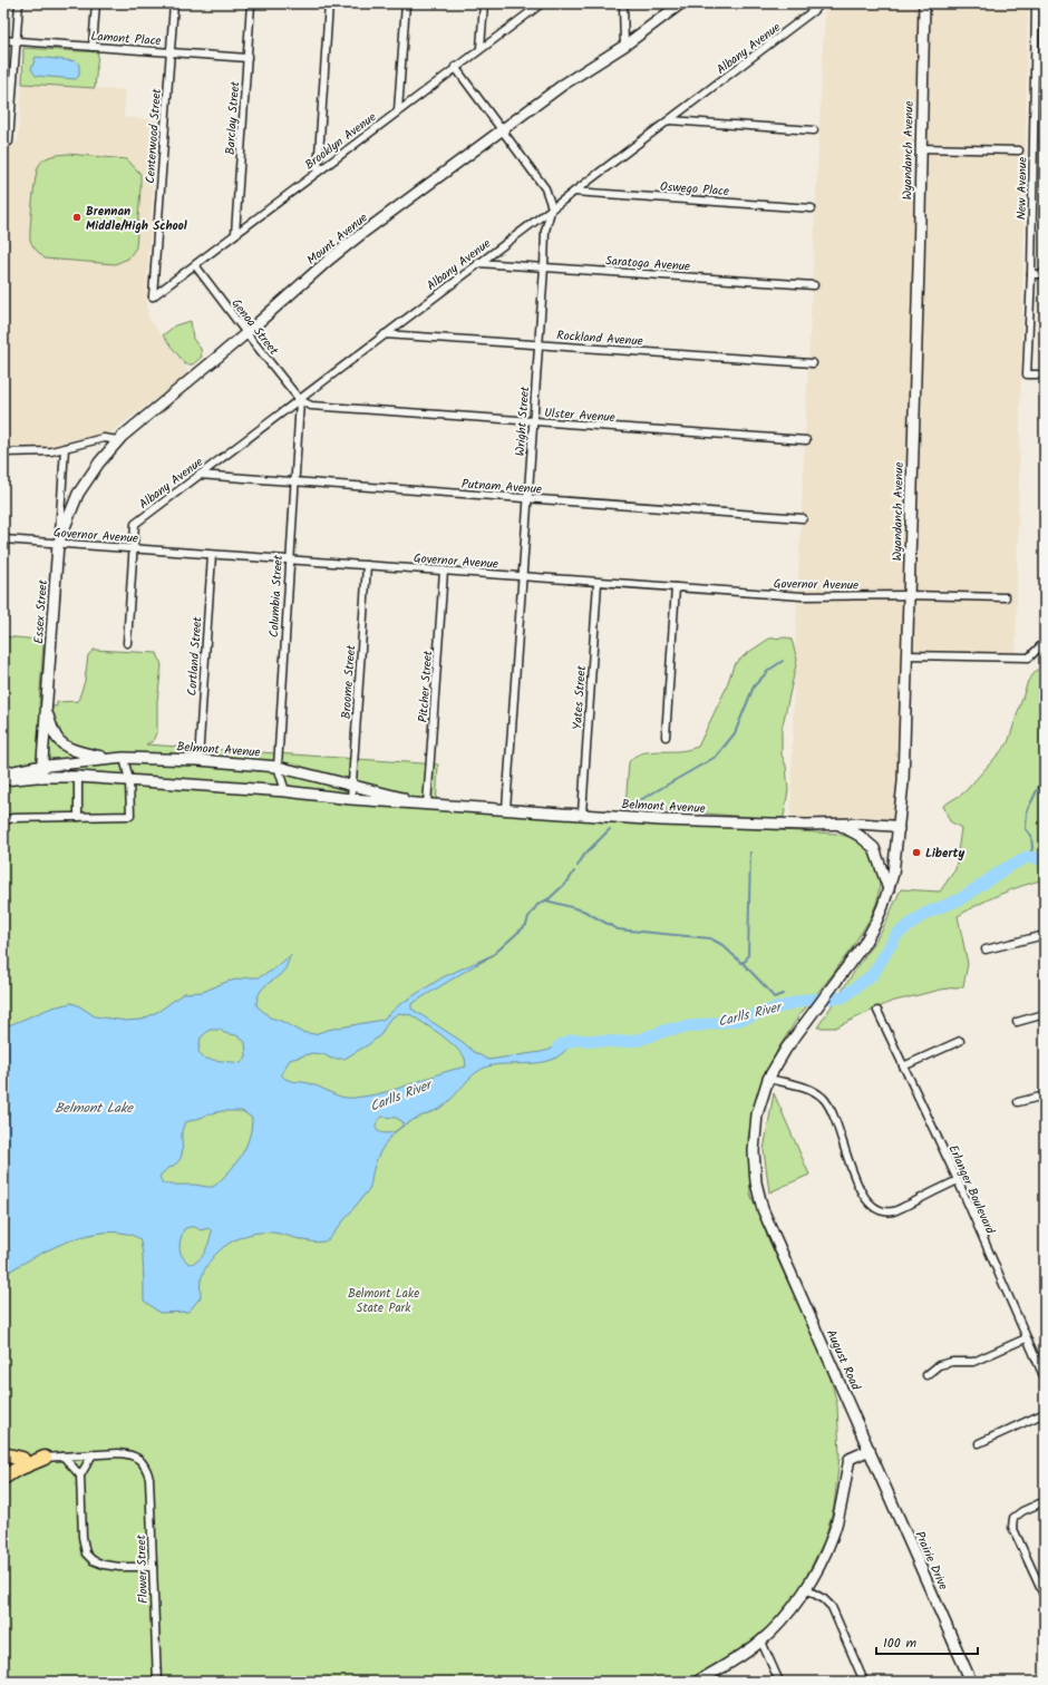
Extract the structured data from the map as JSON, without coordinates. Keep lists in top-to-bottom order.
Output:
{
  "streets": {
    "street": [
      "Lamont Place",
      "Albany Avenue",
      "Barclay Street",
      "Centerwood Street",
      "Brooklyn Avenue",
      "Wyandanch Avenue",
      "Oswego Place",
      "New Avenue",
      "Mount Avenue",
      "Saratoga Avenue",
      "Genoa Street",
      "Rockland Avenue",
      "Ulster Avenue",
      "Wright Street",
      "Putnam Avenue",
      "Governor Avenue",
      "Columbia Street",
      "Essex Street",
      "Cortland Street",
      "Broome Street",
      "Pitcher Street",
      "Yates Street",
      "Belmont Avenue",
      "Erlanger Boulevard",
      "August Road",
      "Prairie Drive",
      "Flower Street"
    ]
  },
  "crossings": [
    ["Lamont Place", "Barclay Street"],
    ["Lamont Place", "Centerwood Street"],
    ["Albany Avenue", "Oswego Place"],
    ["Albany Avenue", "Saratoga Avenue"],
    ["Albany Avenue", "Genoa Street"],
    ["Albany Avenue", "Rockland Avenue"],
    ["Albany Avenue", "Ulster Avenue"],
    ["Albany Avenue", "Wright Street"],
    ["Albany Avenue", "Putnam Avenue"],
    ["Albany Avenue", "Governor Avenue"],
    ["Albany Avenue", "Columbia Street"],
    ["Barclay Street", "Brooklyn Avenue"],
    ["Centerwood Street", "Brooklyn Avenue"],
    ["Brooklyn Avenue", "Genoa Street"],
    ["Wyandanch Avenue", "Governor Avenue"],
    ["Wyandanch Avenue", "Belmont Avenue"],
    ["Wyandanch Avenue", "August Road"],
    ["Mount Avenue", "Genoa Street"],
    ["Mount Avenue", "Governor Avenue"],
    ["Mount Avenue", "Essex Street"],
    ["Saratoga Avenue", "Wright Street"],
    ["Genoa Street", "Ulster Avenue"],
    ["Genoa Street", "Columbia Street"],
    ["Rockland Avenue", "Wright Street"],
    ["Ulster Avenue", "Wright Street"],
    ["Ulster Avenue", "Columbia Street"],
    ["Wright Street", "Putnam Avenue"],
    ["Wright Street", "Governor Avenue"],
    ["Wright Street", "Belmont Avenue"],
    ["Putnam Avenue", "Columbia Street"],
    ["Governor Avenue", "Columbia Street"],
    ["Governor Avenue", "Essex Street"],
    ["Governor Avenue", "Cortland Street"],
    ["Governor Avenue", "Broome Street"],
    ["Governor Avenue", "Pitcher Street"],
    ["Governor Avenue", "Yates Street"],
    ["Columbia Street", "Belmont Avenue"],
    ["Essex Street", "Belmont Avenue"],
    ["Cortland Street", "Belmont Avenue"],
    ["Broome Street", "Belmont Avenue"],
    ["Pitcher Street", "Belmont Avenue"],
    ["Yates Street", "Belmont Avenue"],
    ["August Road", "Prairie Drive"]
  ],
  "water": ["Carlls River", "Belmont Lake"],
  "parks": ["Belmont Lake State Park"],
  "places": ["Brennan Middle/High School", "Liberty"],
  "scale_bar": "100 m"
}
